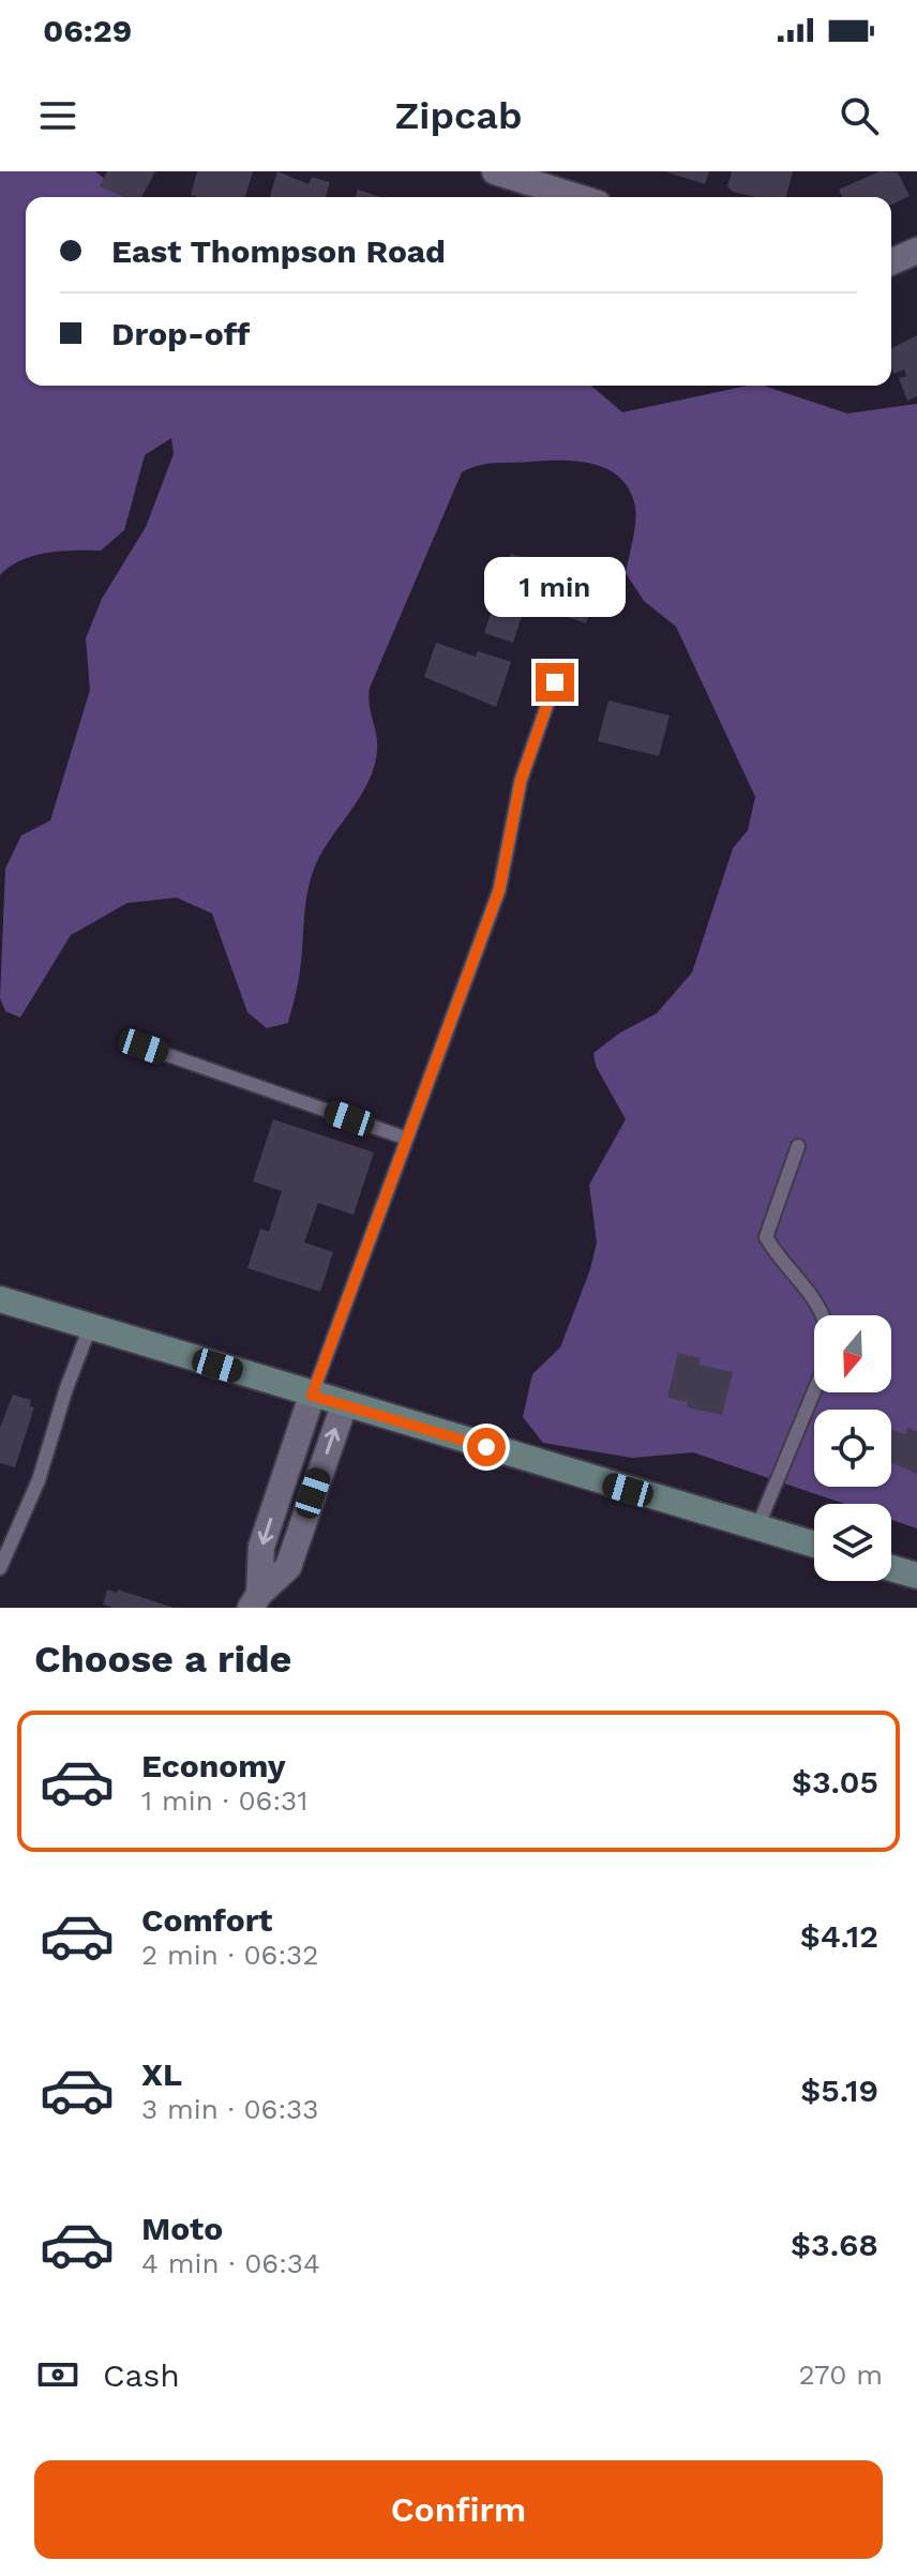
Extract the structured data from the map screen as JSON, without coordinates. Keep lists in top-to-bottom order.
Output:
{
  "north": "bottom",
  "page": {
    "status": "06:29",
    "header": "Zipcab",
    "banner": ["East Thompson Road", "Drop-off"],
    "bubble": "1 min",
    "heading": "Choose a ride",
    "list": [
      {
        "name": "Economy",
        "note": "1 min · 06:31",
        "value": "$3.05"
      },
      {
        "name": "Comfort",
        "note": "2 min · 06:32",
        "value": "$4.12"
      },
      {
        "name": "XL",
        "note": "3 min · 06:33",
        "value": "$5.19"
      },
      {
        "name": "Moto",
        "note": "4 min · 06:34",
        "value": "$3.68"
      }
    ],
    "pay": ["Cash", "270 m"],
    "buttons": "Confirm"
  }
}
